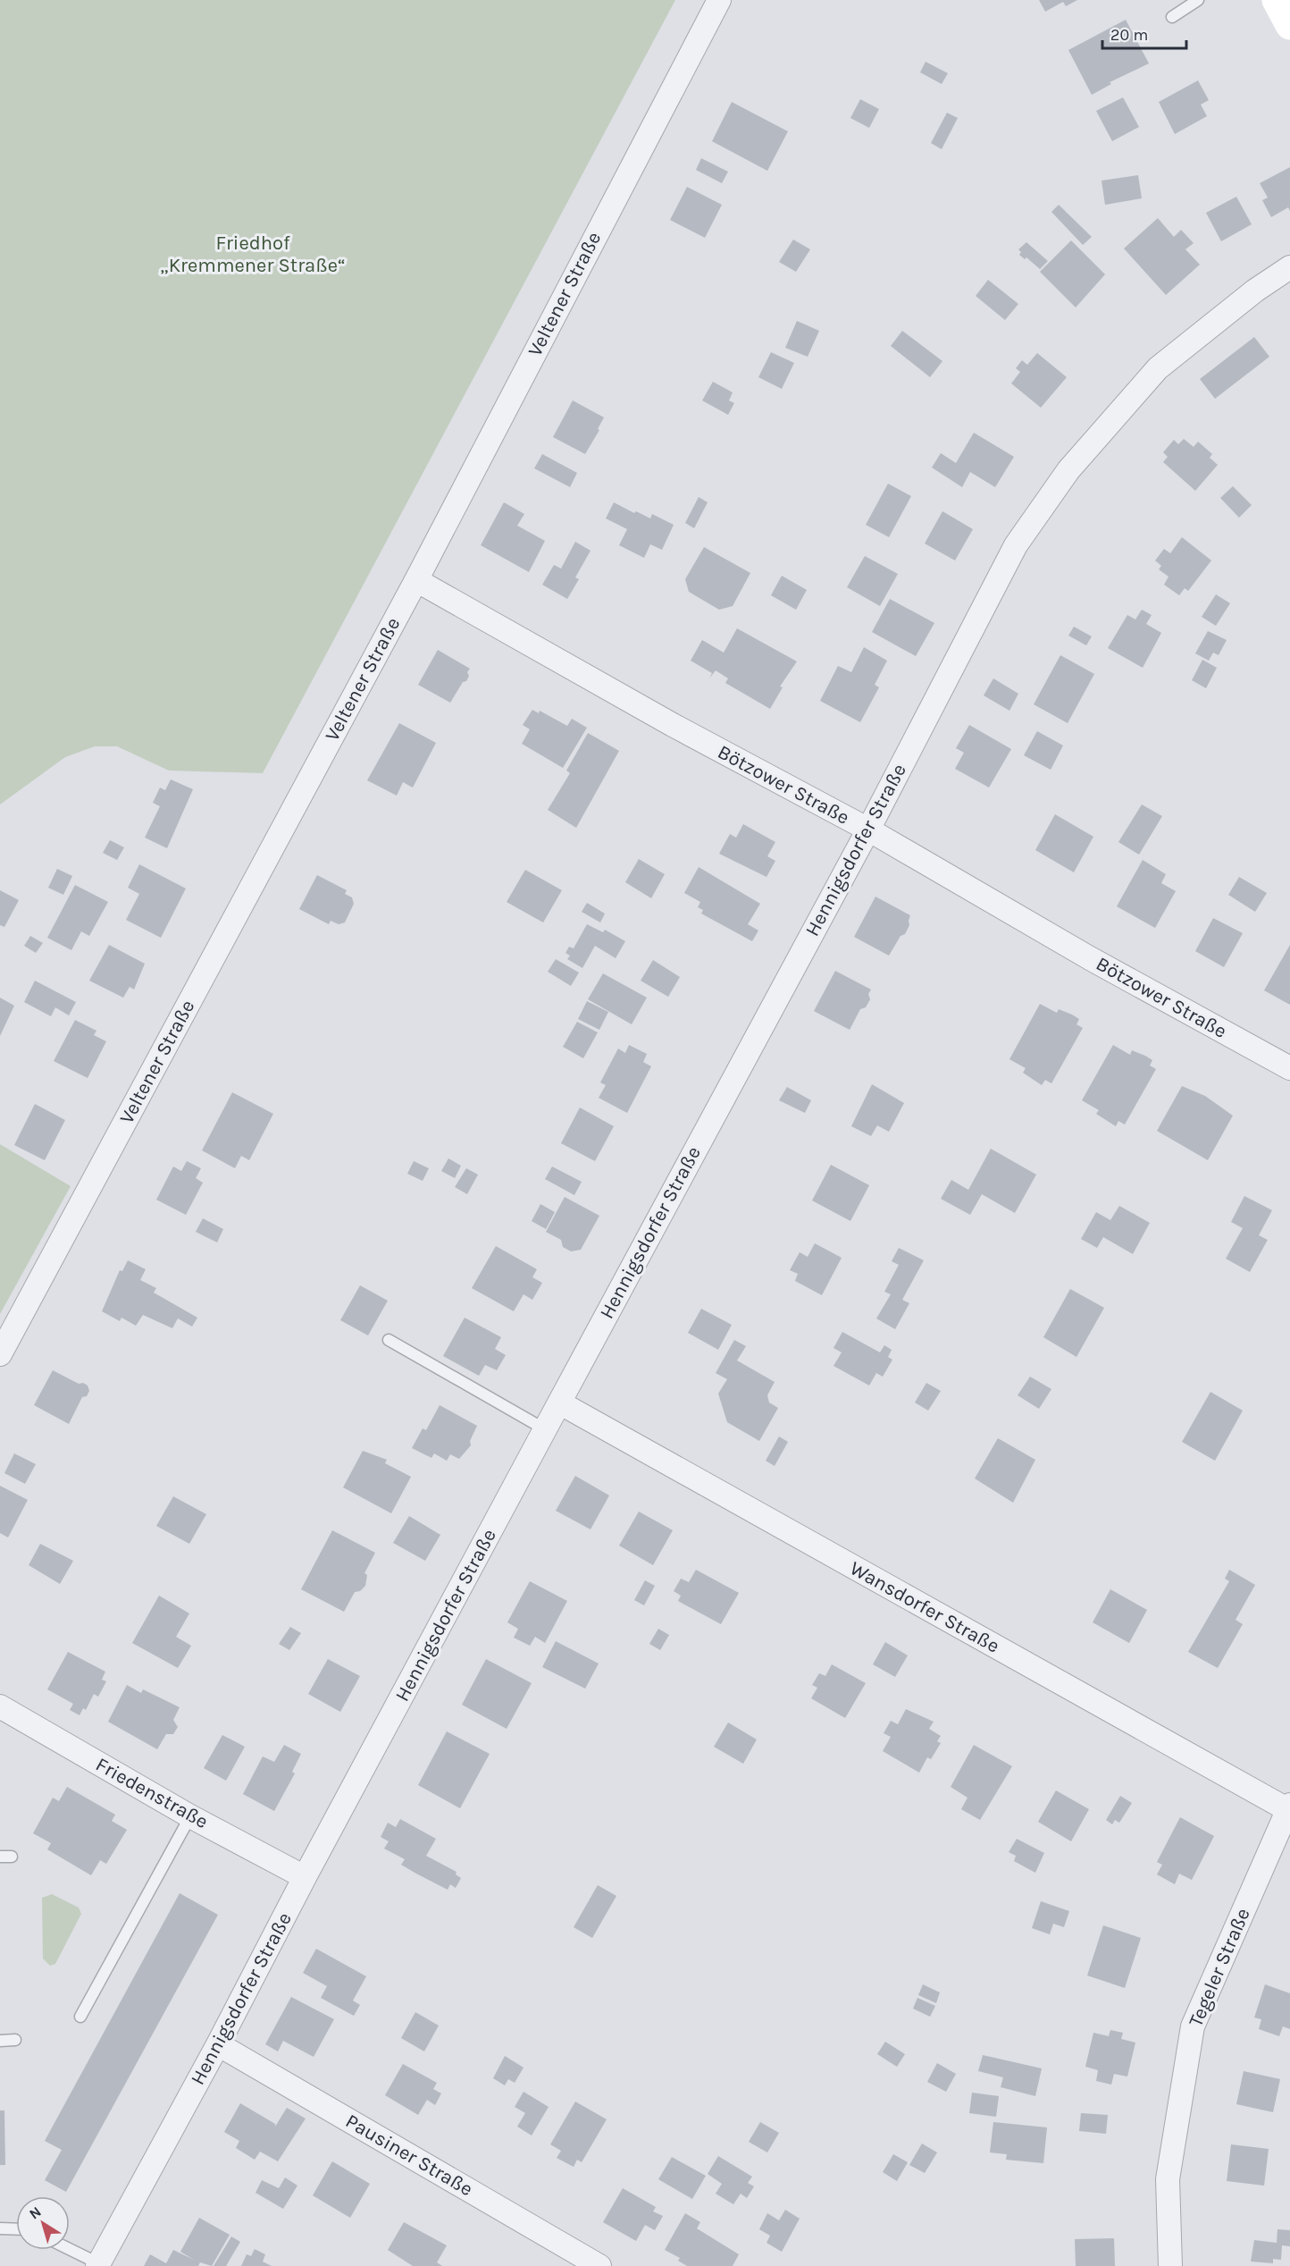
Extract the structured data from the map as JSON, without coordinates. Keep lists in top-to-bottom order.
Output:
{
  "streets": {
    "street": [
      "Veltener Straße",
      "Bötzower Straße",
      "Hennigsdorfer Straße",
      "Wansdorfer Straße",
      "Friedenstraße",
      "Tegeler Straße",
      "Pausiner Straße"
    ]
  },
  "crossings": [
    ["Veltener Straße", "Bötzower Straße"],
    ["Bötzower Straße", "Hennigsdorfer Straße"],
    ["Hennigsdorfer Straße", "Wansdorfer Straße"],
    ["Hennigsdorfer Straße", "Friedenstraße"],
    ["Hennigsdorfer Straße", "Pausiner Straße"],
    ["Wansdorfer Straße", "Tegeler Straße"]
  ],
  "parks": ["Friedhof „Kremmener Straße“"],
  "scale_bar": "20 m",
  "north": "top left"
}
